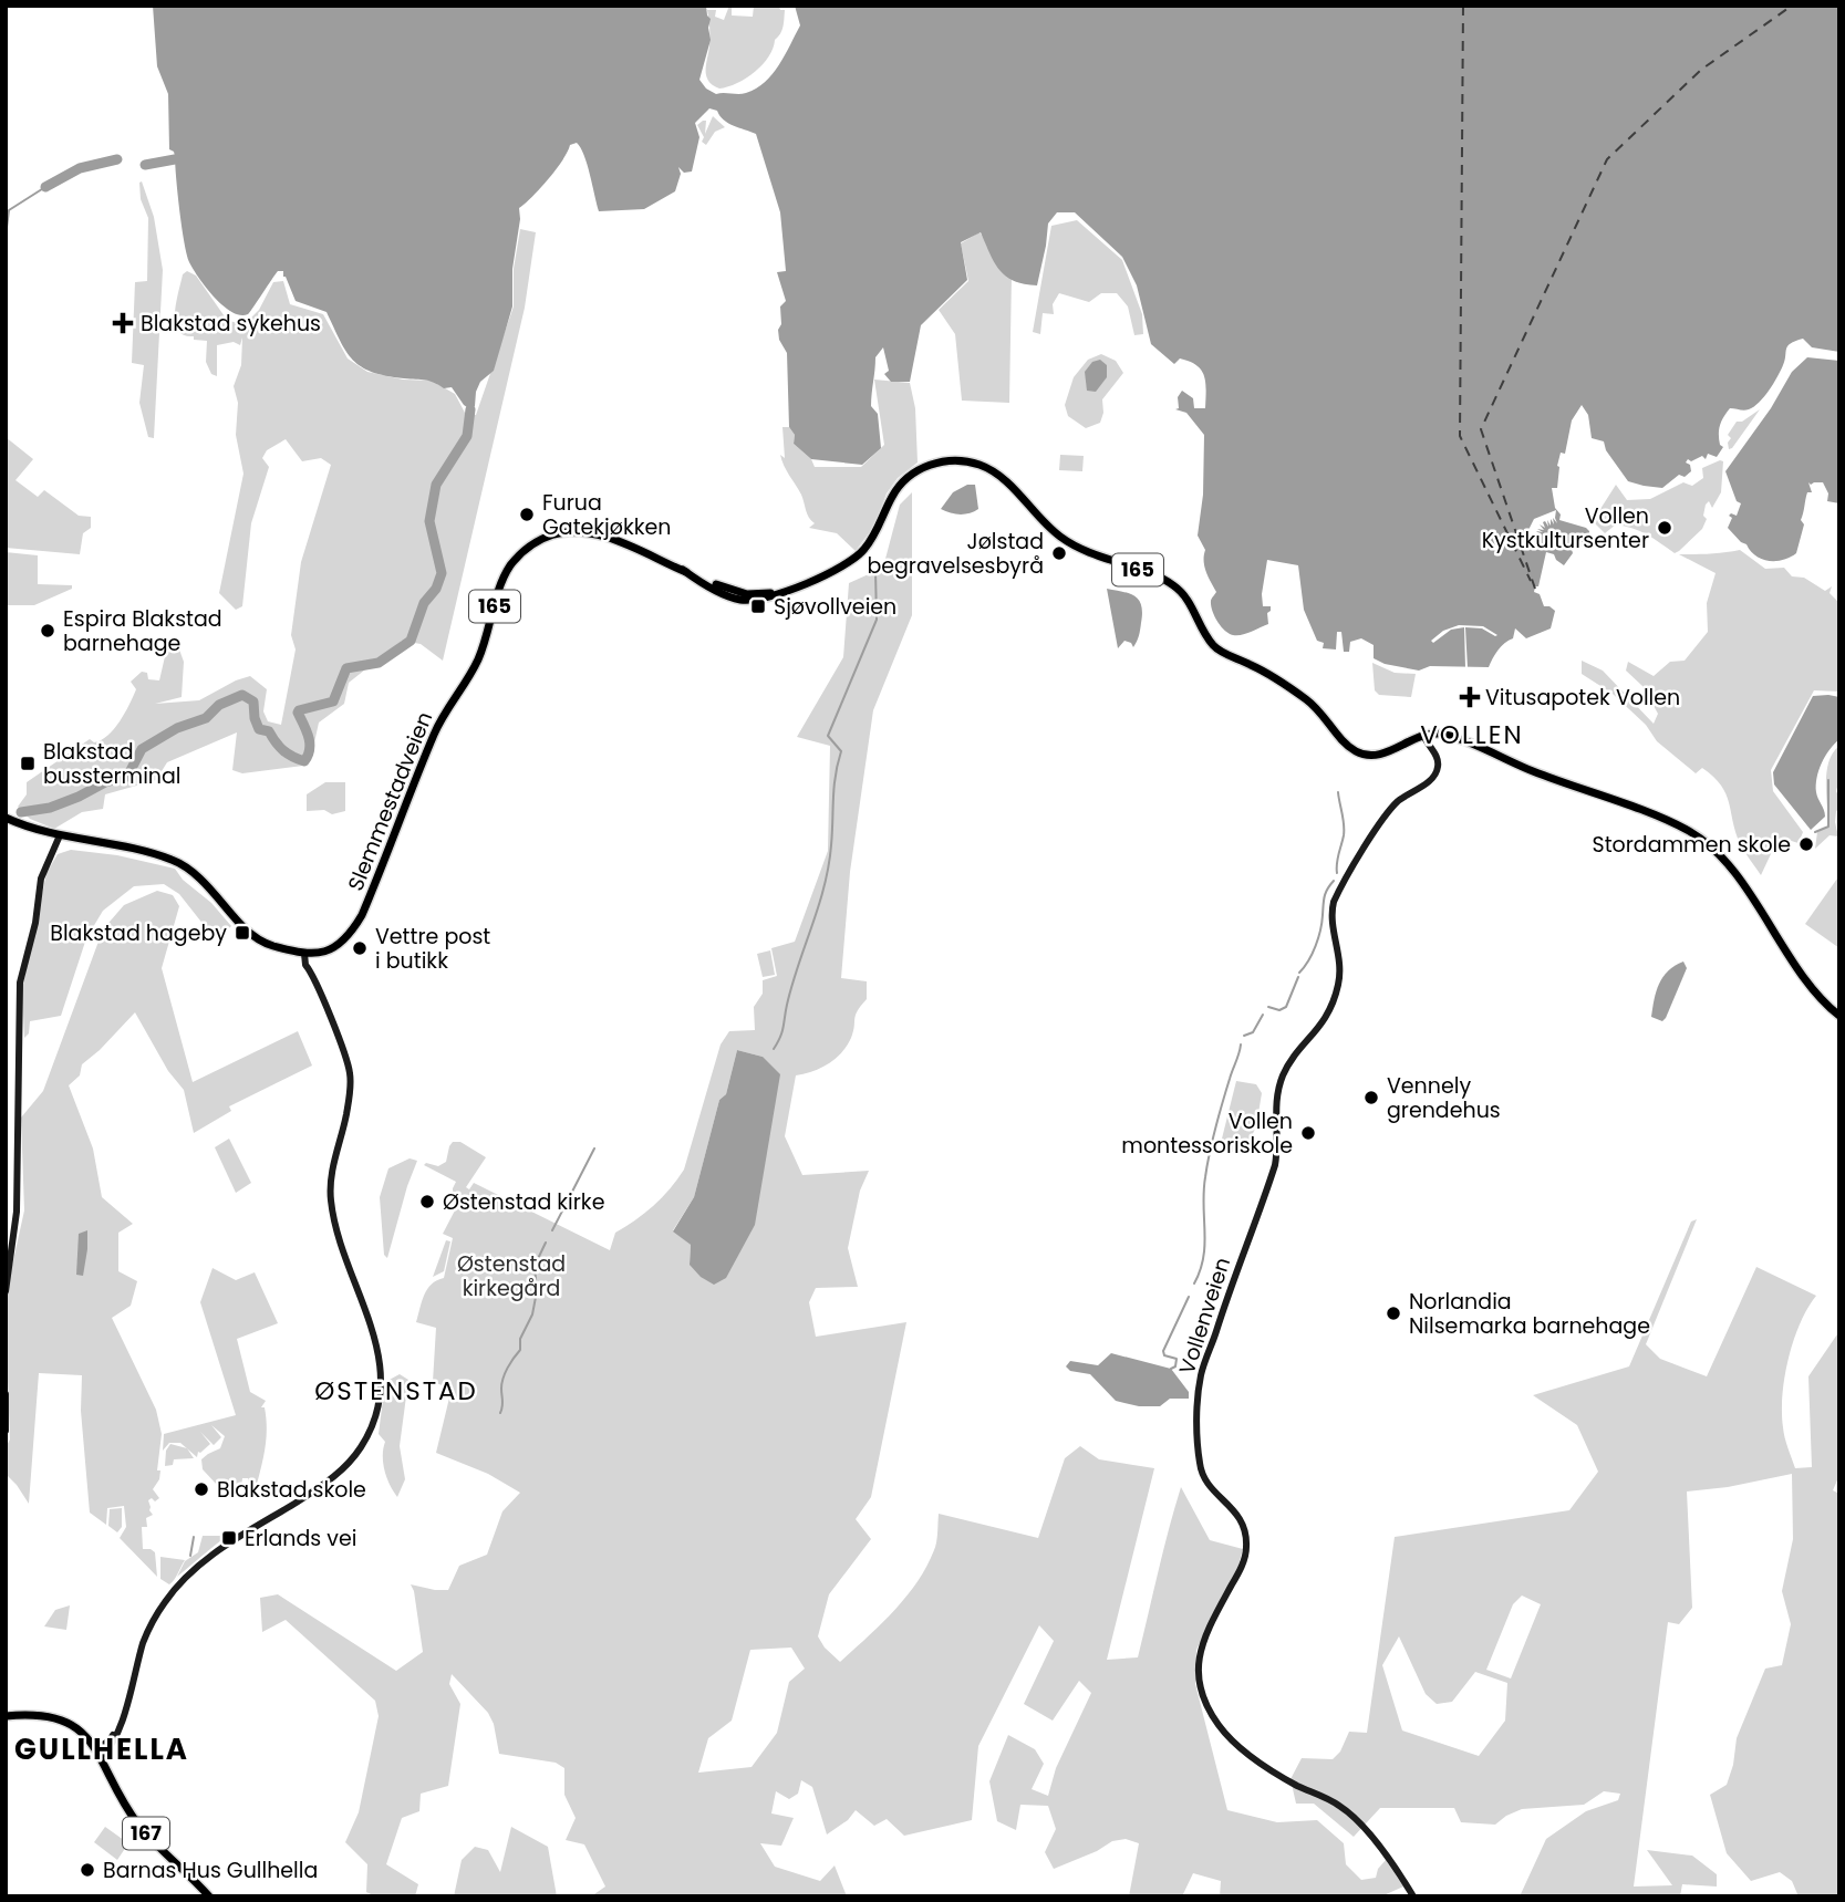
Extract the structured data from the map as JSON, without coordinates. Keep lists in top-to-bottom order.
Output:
{
  "streets": {
    "main road": [
      "165",
      "Slemmestadveien",
      "Vollenveien",
      "167"
    ]
  },
  "crossings": [
    ["Slemmestadveien", "Vollenveien"]
  ],
  "districts": ["VOLLEN", "ØSTENSTAD", "GULLHELLA"],
  "parks": ["Østenstad kirkegård"],
  "places": {
    "health": ["Blakstad sykehus", "Vitusapotek Vollen"],
    "other": [
      "Furua Gatekjøkken",
      "Vollen Kystkultursenter",
      "Jølstad begravelsesbyrå",
      "Espira Blakstad barnehage",
      "Stordammen skole",
      "Vettre post i butikk",
      "Vennely grendehus",
      "Vollen montessoriskole",
      "Østenstad kirke",
      "Norlandia Nilsemarka barnehage",
      "Blakstad skole",
      "Barnas Hus Gullhella"
    ],
    "transit": [
      "Sjøvollveien",
      "Blakstad bussterminal",
      "Blakstad hageby",
      "Erlands vei"
    ]
  }
}
